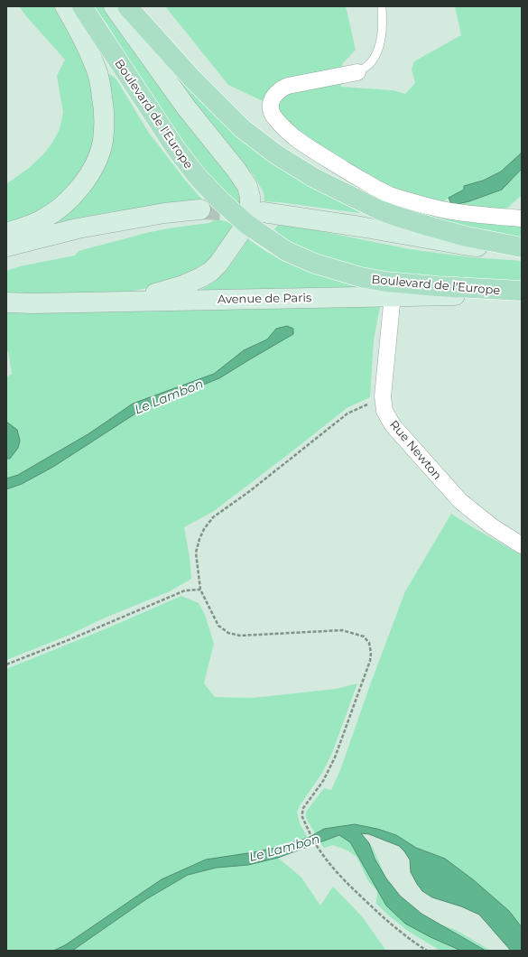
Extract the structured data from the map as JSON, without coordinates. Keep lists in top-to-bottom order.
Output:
{
  "streets": {
    "main road": ["Boulevard de l'Europe", "Avenue de Paris"],
    "street": ["Rue Newton"]
  },
  "crossings": [
    ["Boulevard de l'Europe", "Avenue de Paris"],
    ["Avenue de Paris", "Rue Newton"]
  ],
  "water": ["Le Lambon"]
}
